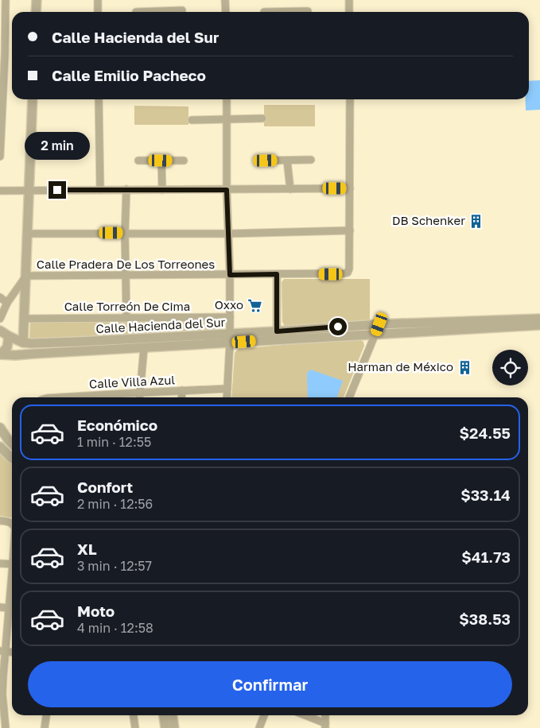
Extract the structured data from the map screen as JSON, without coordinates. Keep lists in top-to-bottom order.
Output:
{
  "streets": {
    "street": [
      "Calle Pradera De Los Torreones",
      "Calle Torreón De Cima",
      "Calle Hacienda del Sur",
      "Calle Villa Azul"
    ]
  },
  "places": {
    "building": ["DB Schenker", "Harman de México"],
    "supermarket": ["Oxxo"]
  },
  "page": {
    "banner": ["Calle Hacienda del Sur", "Calle Emilio Pacheco"],
    "bubble": "2 min",
    "list": [
      {
        "name": "Económico",
        "note": "1 min · 12:55",
        "value": "$24.55"
      },
      {
        "name": "Confort",
        "note": "2 min · 12:56",
        "value": "$33.14"
      },
      {
        "name": "XL",
        "note": "3 min · 12:57",
        "value": "$41.73"
      },
      {
        "name": "Moto",
        "note": "4 min · 12:58",
        "value": "$38.53"
      }
    ],
    "buttons": "Confirmar"
  }
}
